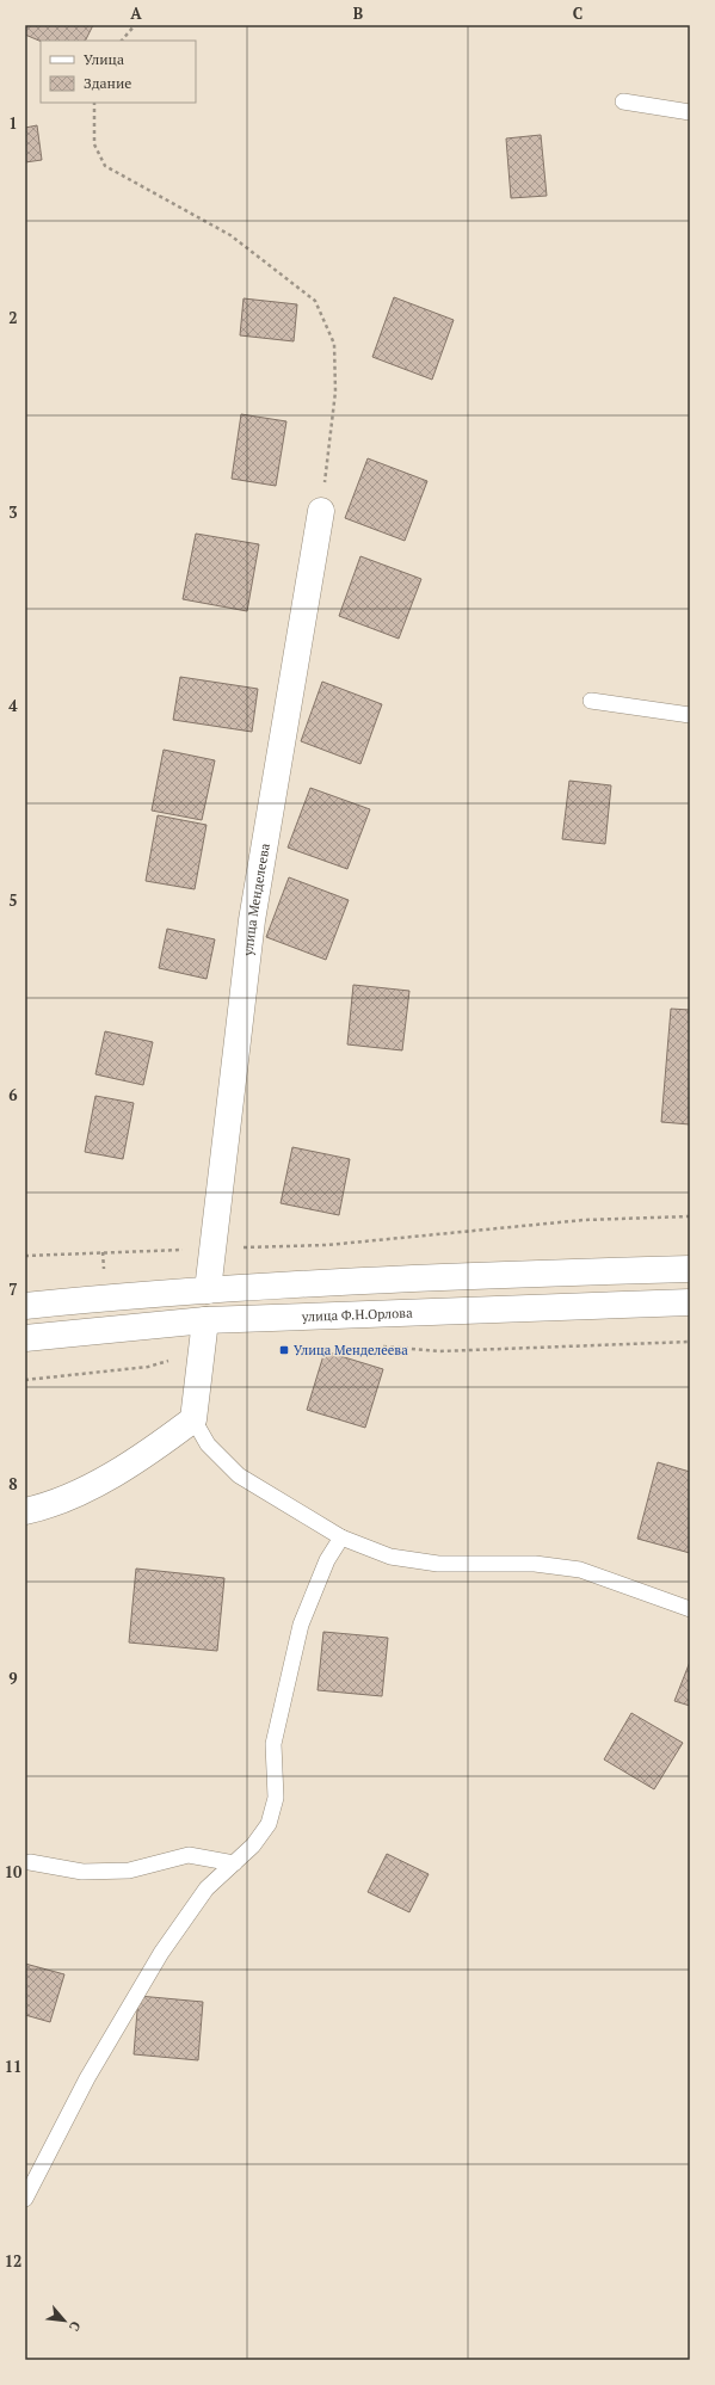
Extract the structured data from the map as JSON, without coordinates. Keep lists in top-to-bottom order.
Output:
{
  "streets": {
    "street": ["улица Менделеева", "улица Ф.Н.Орлова"]
  },
  "crossings": [
    ["улица Менделеева", "улица Ф.Н.Орлова"]
  ],
  "places": {
    "transit": ["Улица Менделеева"]
  },
  "legend": ["Улица", "Здание"],
  "north": "bottom right",
  "grid": {
    "columns": ["A", "B", "C"],
    "rows": [
      "1",
      "2",
      "3",
      "4",
      "5",
      "6",
      "7",
      "8",
      "9",
      "10",
      "11",
      "12"
    ]
  }
}
